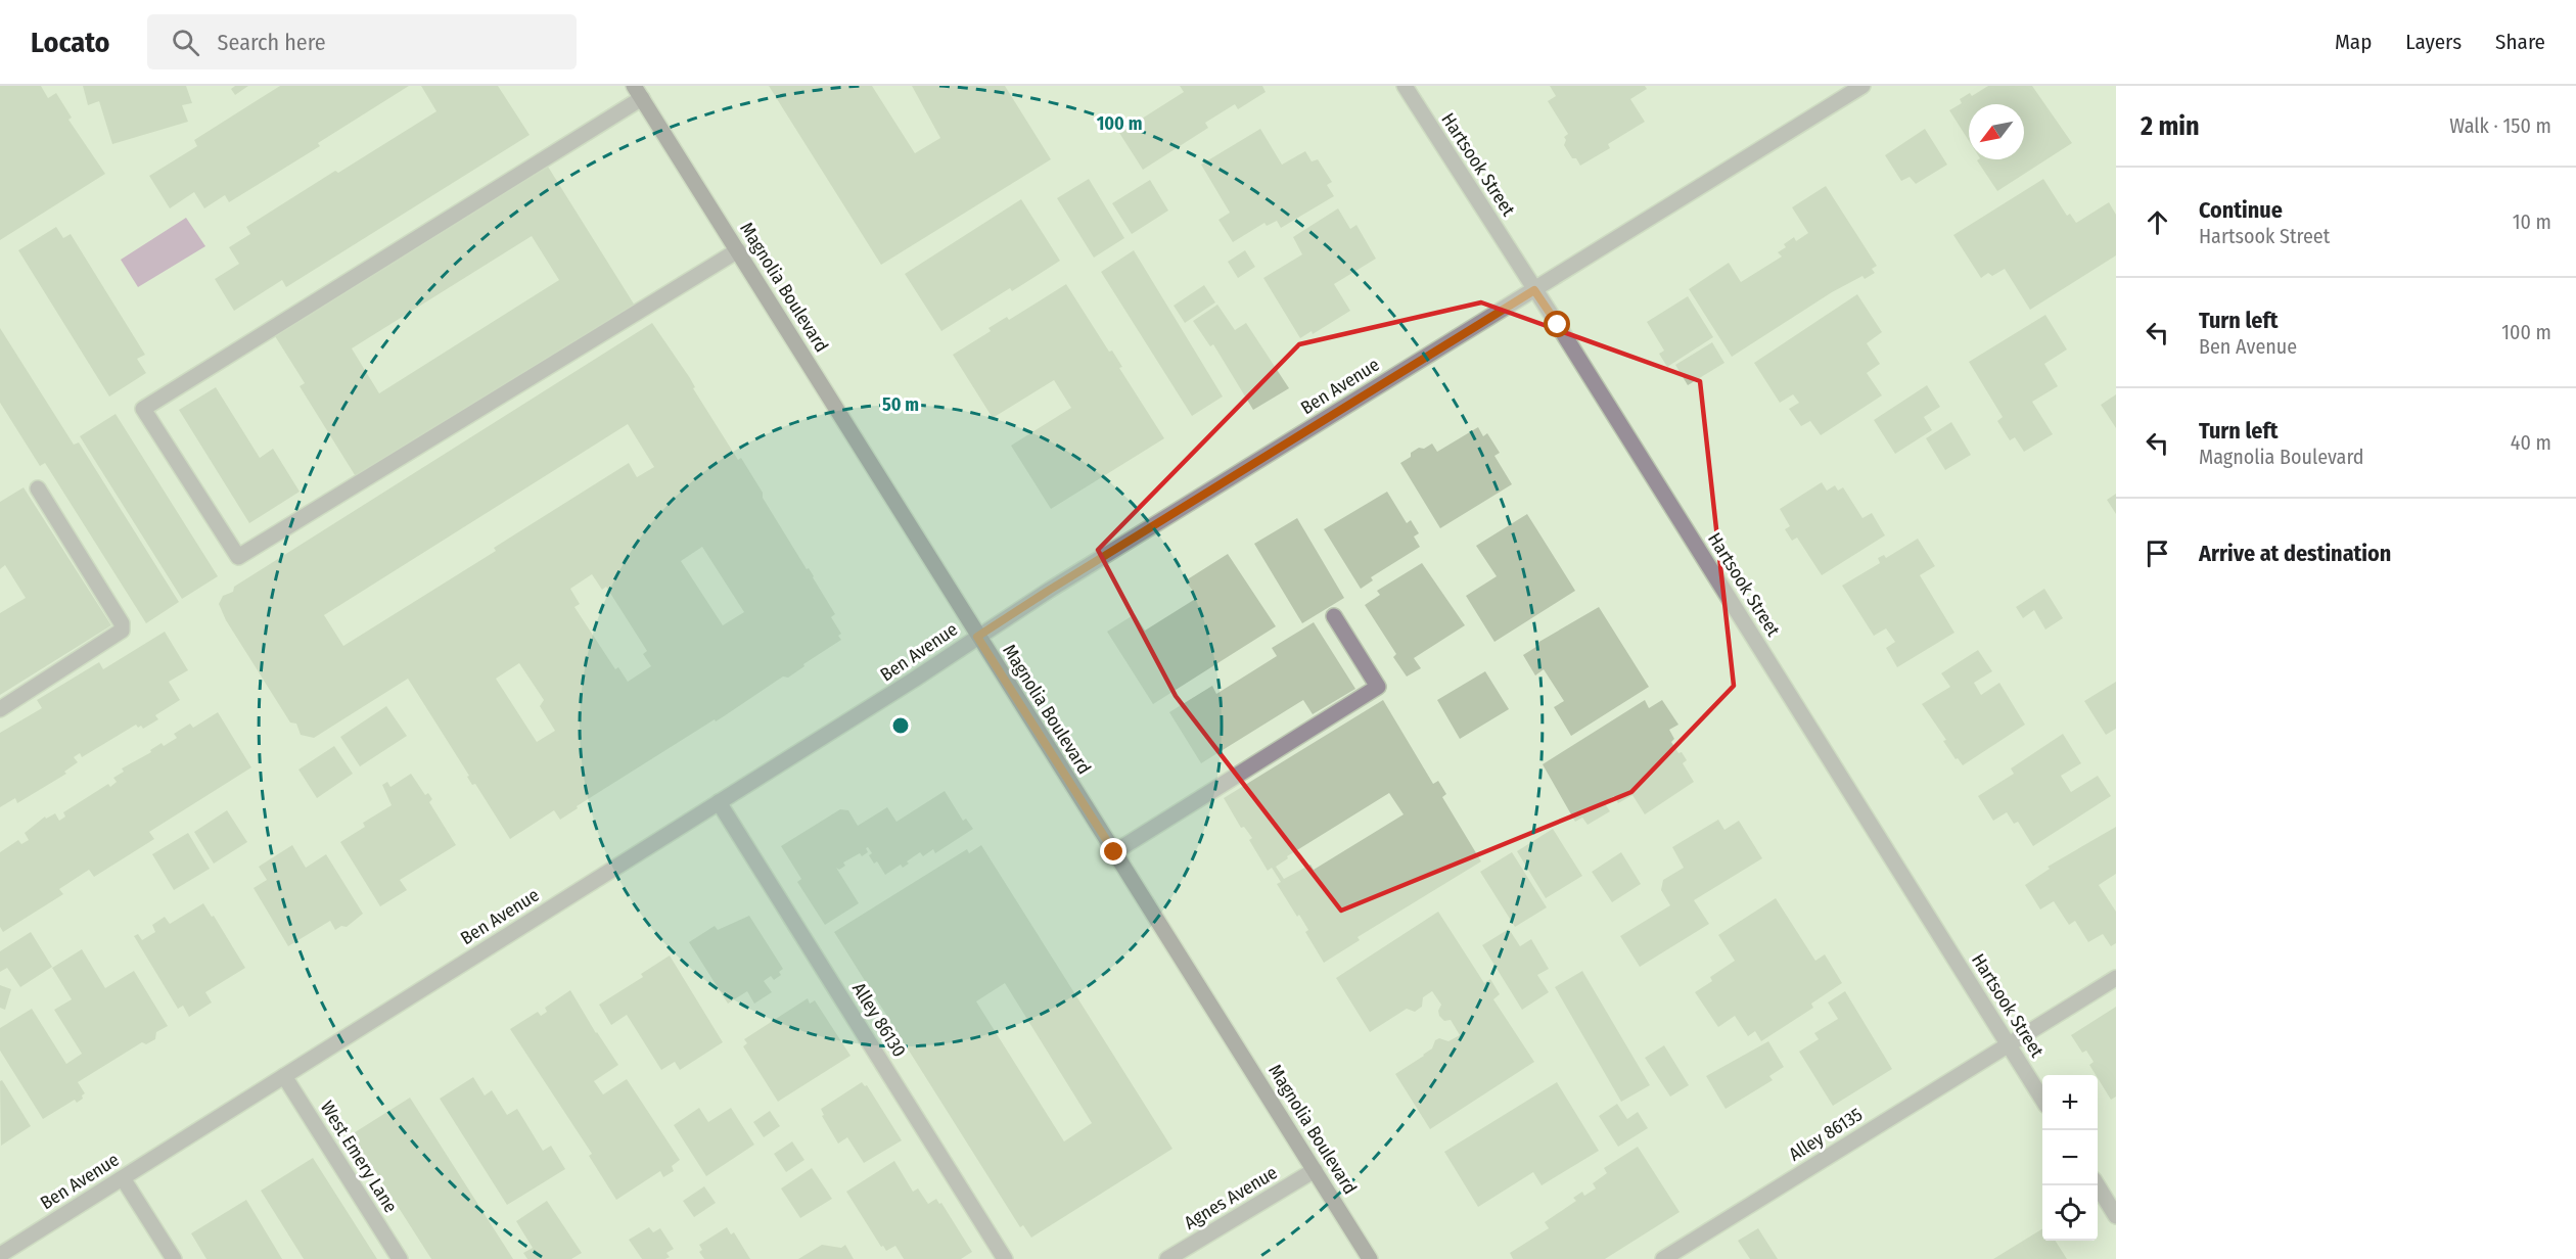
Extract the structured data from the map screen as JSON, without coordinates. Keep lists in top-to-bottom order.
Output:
{
  "streets": {
    "main road": ["Magnolia Boulevard"],
    "street": [
      "Hartsook Street",
      "Ben Avenue",
      "Alley 86130",
      "Alley 86135",
      "West Emery Lane",
      "Agnes Avenue"
    ]
  },
  "crossings": [
    ["Hartsook Street", "Ben Avenue"],
    ["Hartsook Street", "Alley 86135"],
    ["Magnolia Boulevard", "Ben Avenue"],
    ["Magnolia Boulevard", "Agnes Avenue"],
    ["Ben Avenue", "Alley 86130"],
    ["Ben Avenue", "West Emery Lane"]
  ],
  "north": "bottom left",
  "page": {
    "header": "Locato",
    "search": "Search here",
    "nav": ["Map", "Layers", "Share"],
    "heading": ["2 min", "Walk · 150 m"],
    "list": [
      ["Continue", "Hartsook Street", "10 m"],
      ["Turn left", "Ben Avenue", "100 m"],
      ["Turn left", "Magnolia Boulevard", "40 m"],
      "Arrive at destination"
    ],
    "map_buttons": ["+", "−"]
  },
  "rings": ["100 m", "50 m"]
}
